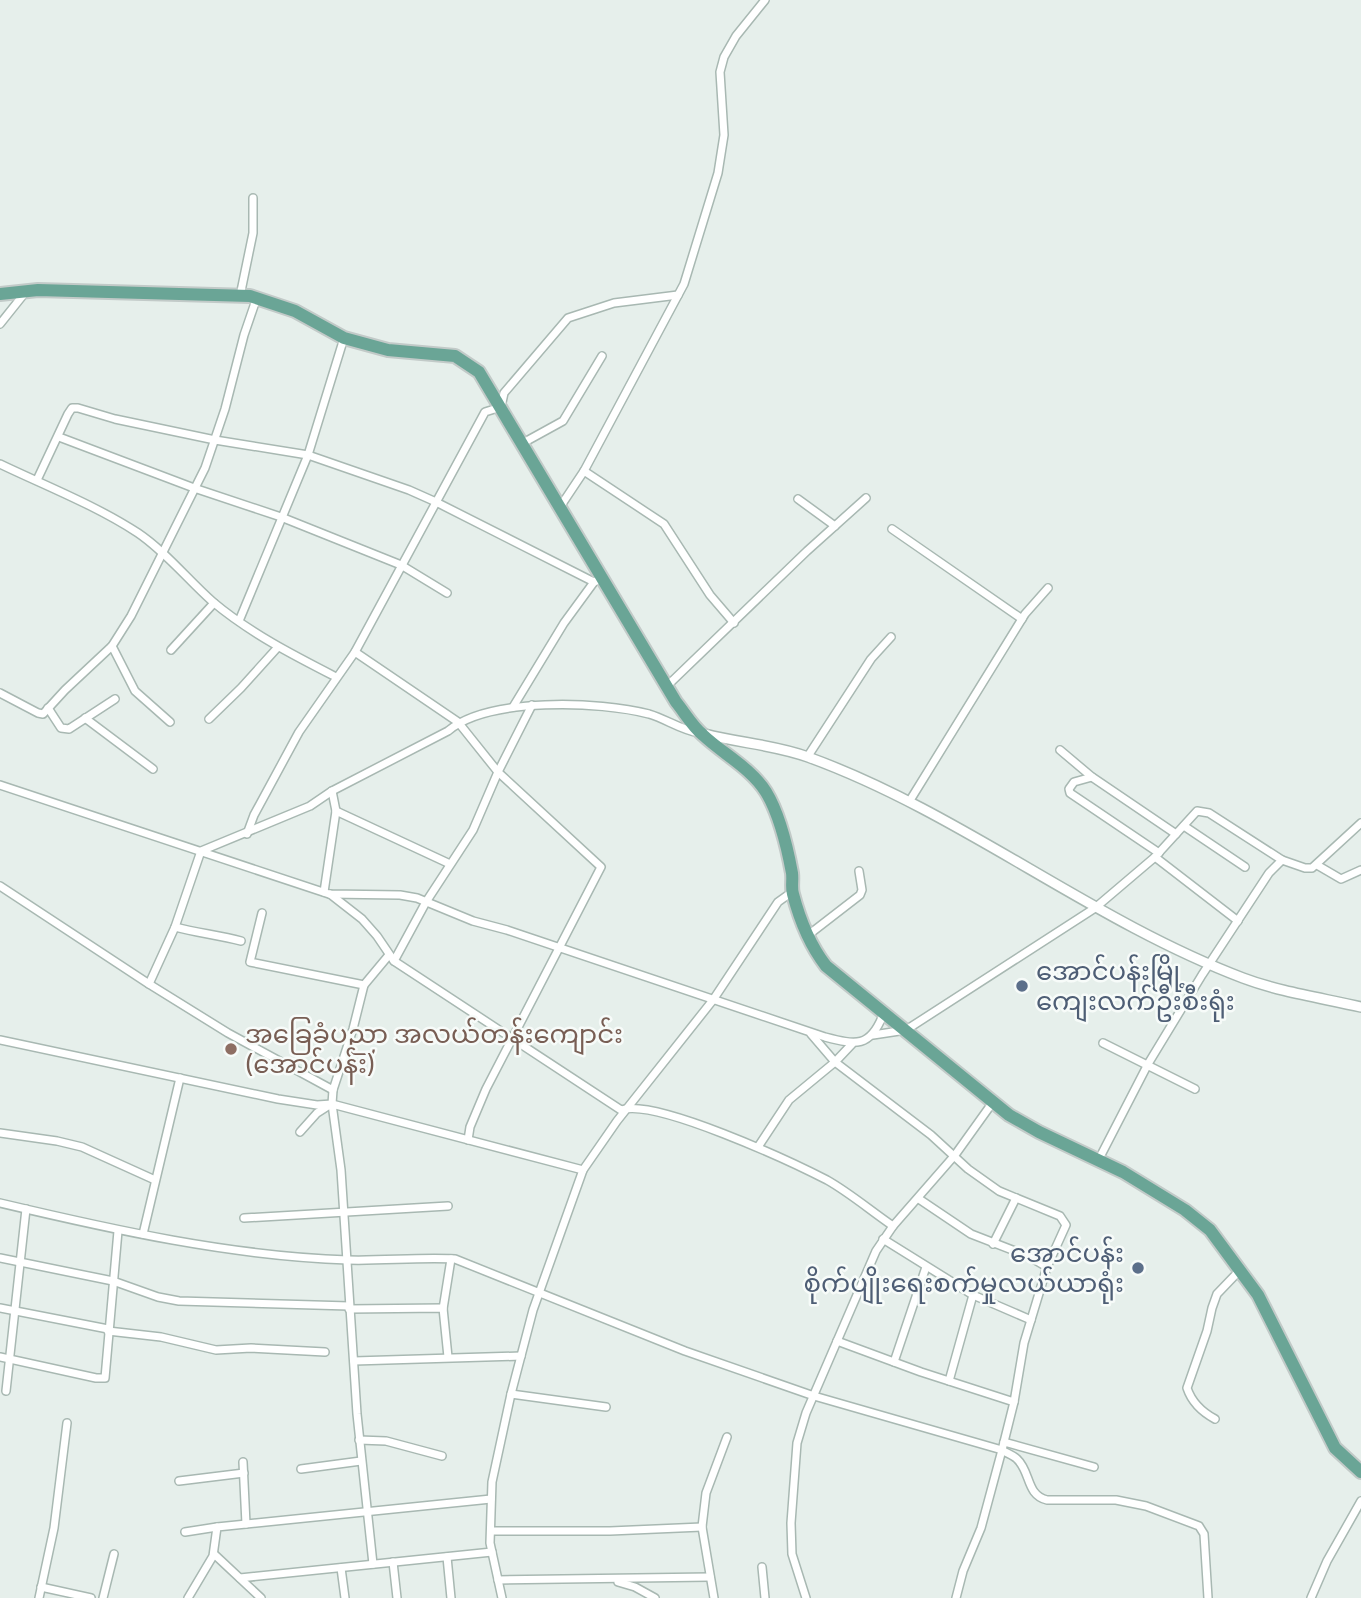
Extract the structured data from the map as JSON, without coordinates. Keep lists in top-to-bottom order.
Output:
{
  "places": ["အောင်ပန်းမြို့ ကျေးလက်ဦးစီးရုံး", "အခြေခံပညာ အလယ်တန်းကျောင်း (အောင်ပန်း)", "အောင်ပန်း စိုက်ပျိုးရေးစက်မှုလယ်ယာရုံး"]
}
